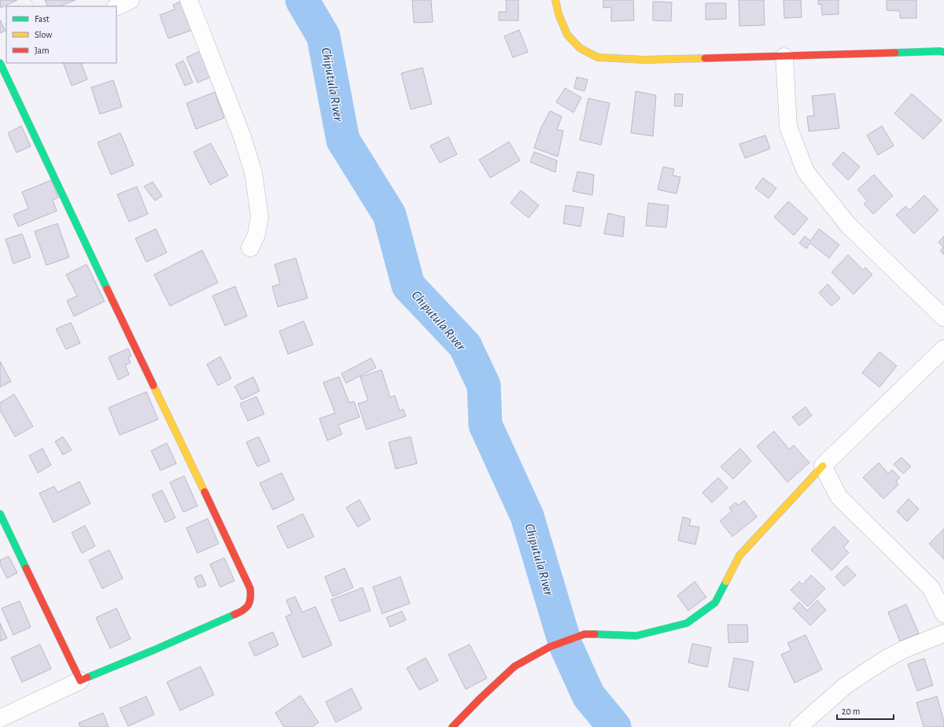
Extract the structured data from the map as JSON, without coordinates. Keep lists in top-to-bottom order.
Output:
{
  "water": ["Chiputula River"],
  "legend": ["Fast", "Slow", "Jam"],
  "scale_bar": "20 m"
}
